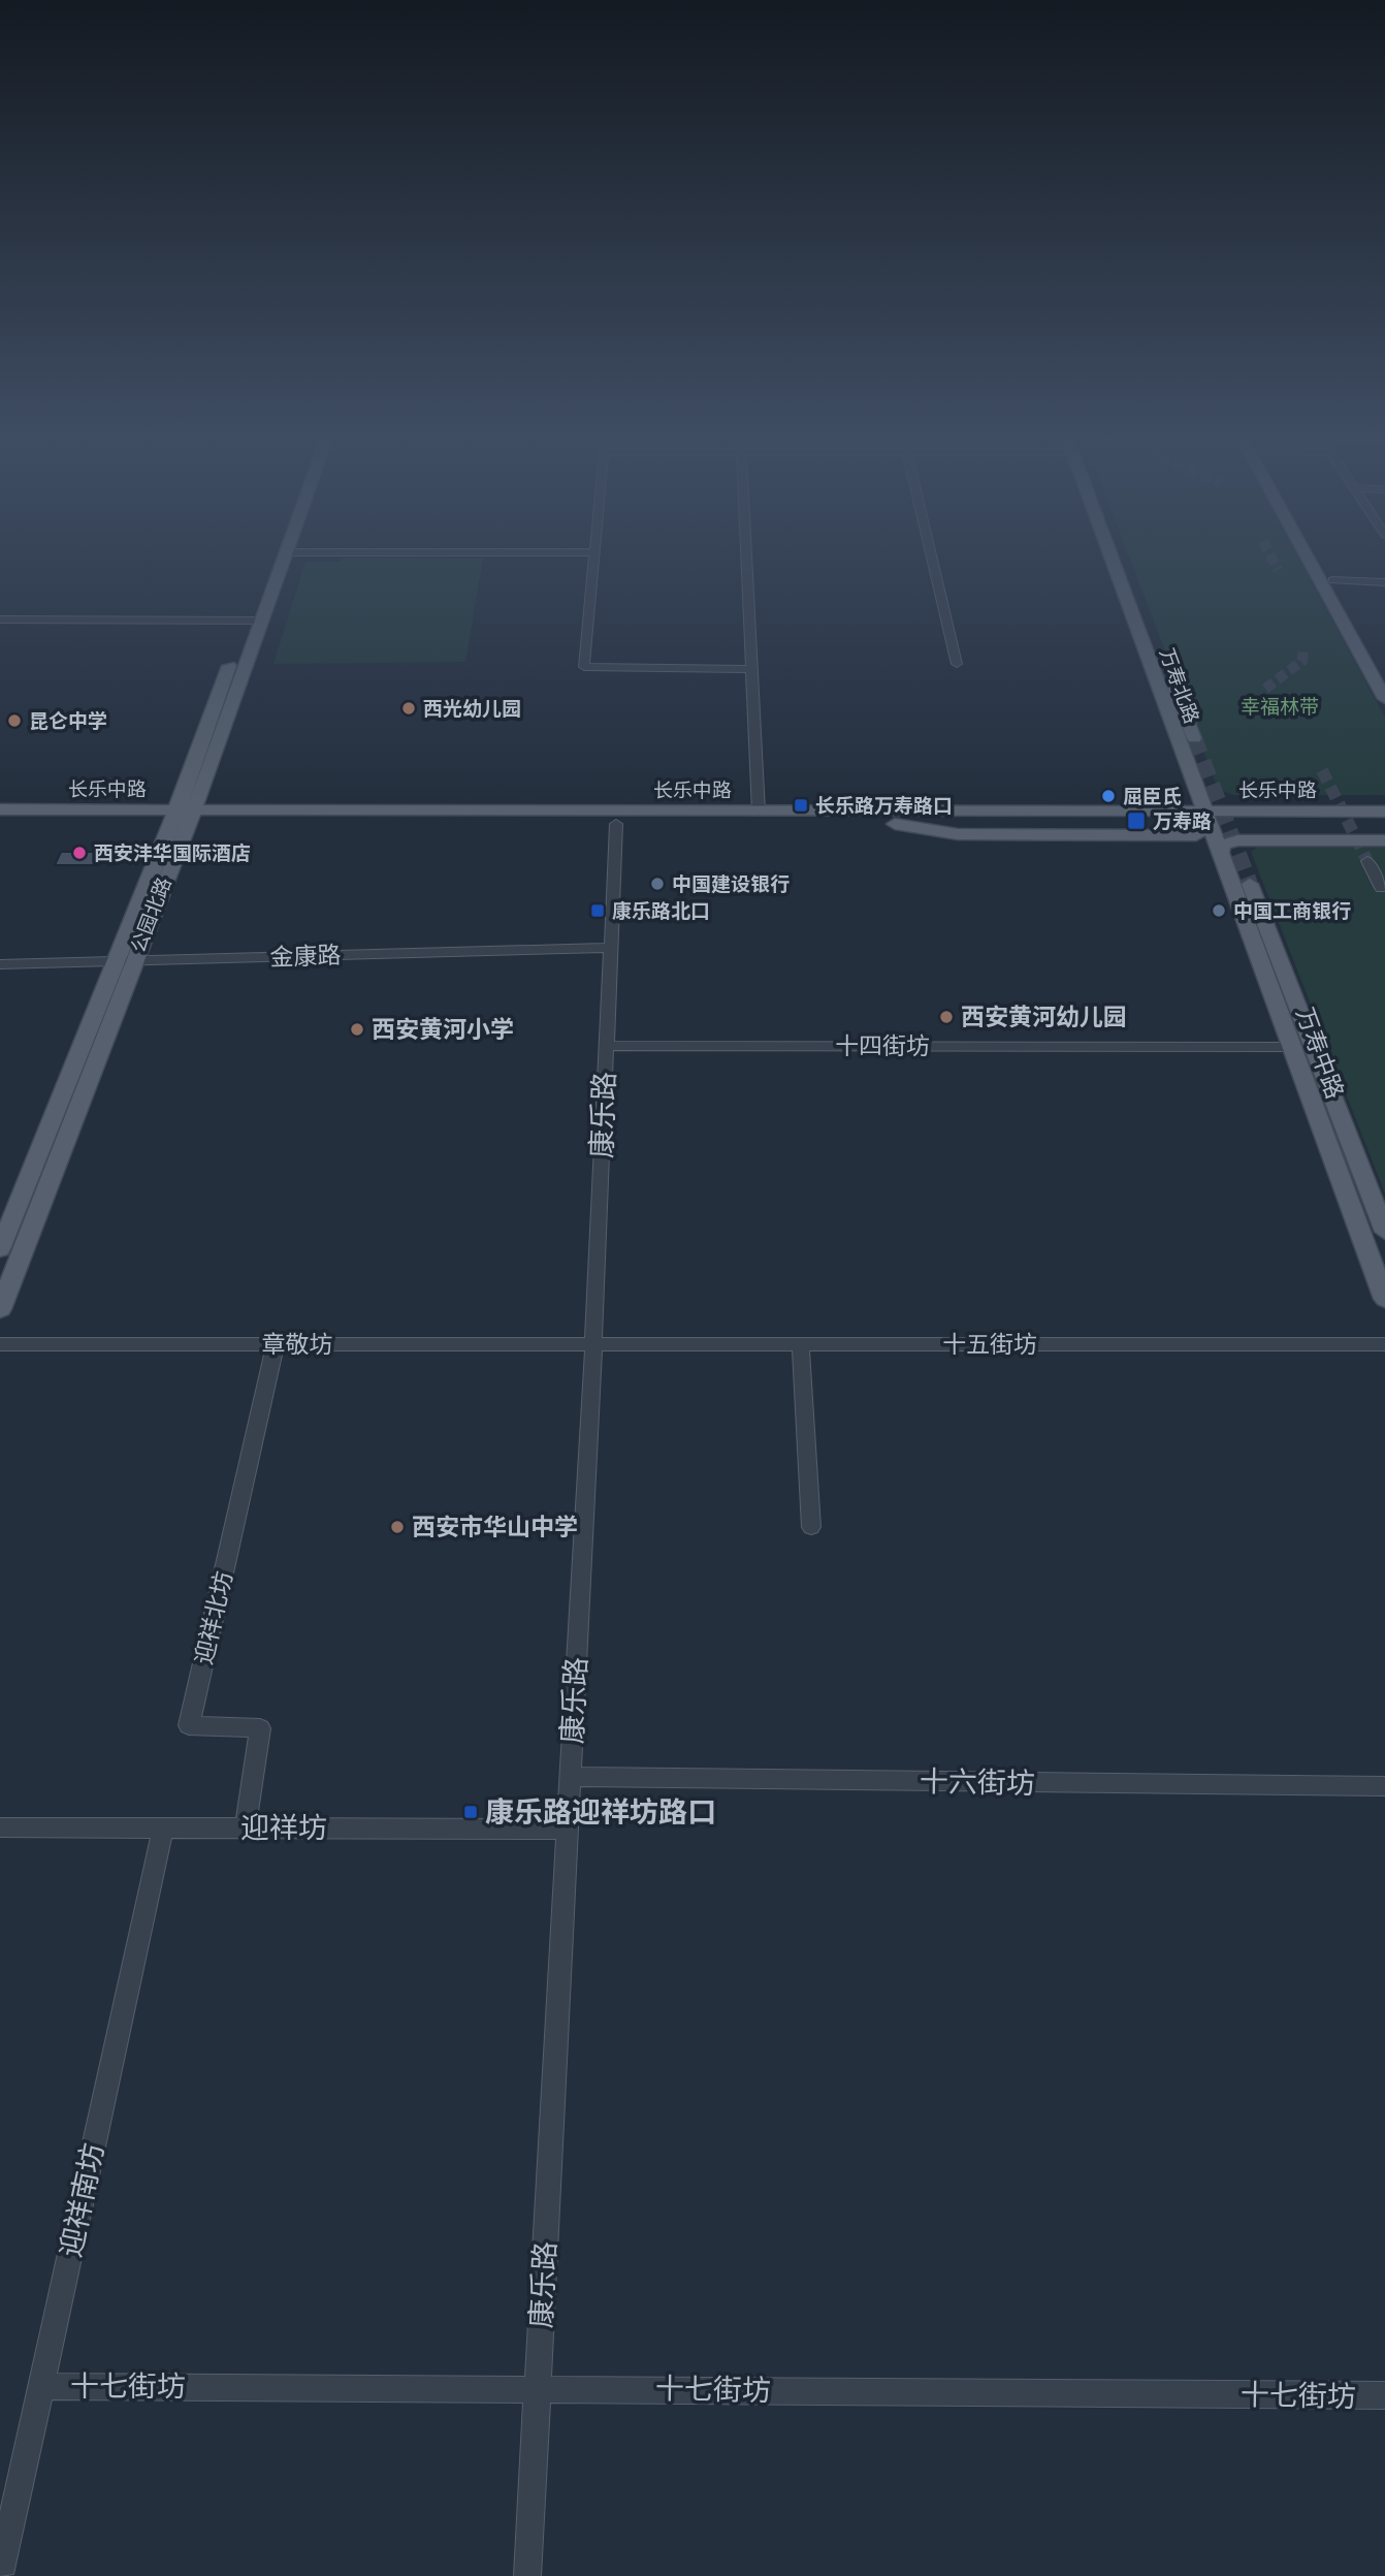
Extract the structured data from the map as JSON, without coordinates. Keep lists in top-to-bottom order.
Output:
{
  "streets": {
    "main road": [
      "万寿北路",
      "长乐中路",
      "公园北路",
      "万寿中路"
    ],
    "street": [
      "金康路",
      "十四街坊",
      "康乐路",
      "章敬坊",
      "十五街坊",
      "迎祥北坊",
      "十六街坊",
      "迎祥坊",
      "迎祥南坊",
      "十七街坊"
    ]
  },
  "crossings": [
    ["万寿北路", "长乐中路"],
    ["万寿北路", "万寿中路"],
    ["长乐中路", "公园北路"],
    ["长乐中路", "万寿中路"],
    ["长乐中路", "康乐路"],
    ["公园北路", "金康路"],
    ["金康路", "康乐路"],
    ["十四街坊", "万寿中路"],
    ["十四街坊", "康乐路"],
    ["康乐路", "章敬坊"],
    ["康乐路", "十五街坊"],
    ["康乐路", "十六街坊"],
    ["康乐路", "迎祥坊"],
    ["康乐路", "十七街坊"],
    ["章敬坊", "十五街坊"],
    ["章敬坊", "迎祥北坊"],
    ["迎祥北坊", "迎祥坊"],
    ["迎祥坊", "迎祥南坊"],
    ["迎祥南坊", "十七街坊"]
  ],
  "parks": ["幸福林带"],
  "places": {
    "other": [
      "西光幼儿园",
      "昆仑中学",
      "屈臣氏",
      "西安沣华国际酒店",
      "中国建设银行",
      "中国工商银行",
      "西安黄河幼儿园",
      "西安黄河小学",
      "西安市华山中学"
    ],
    "transit": [
      "长乐路万寿路口",
      "万寿路",
      "康乐路北口",
      "康乐路迎祥坊路口"
    ]
  }
}
